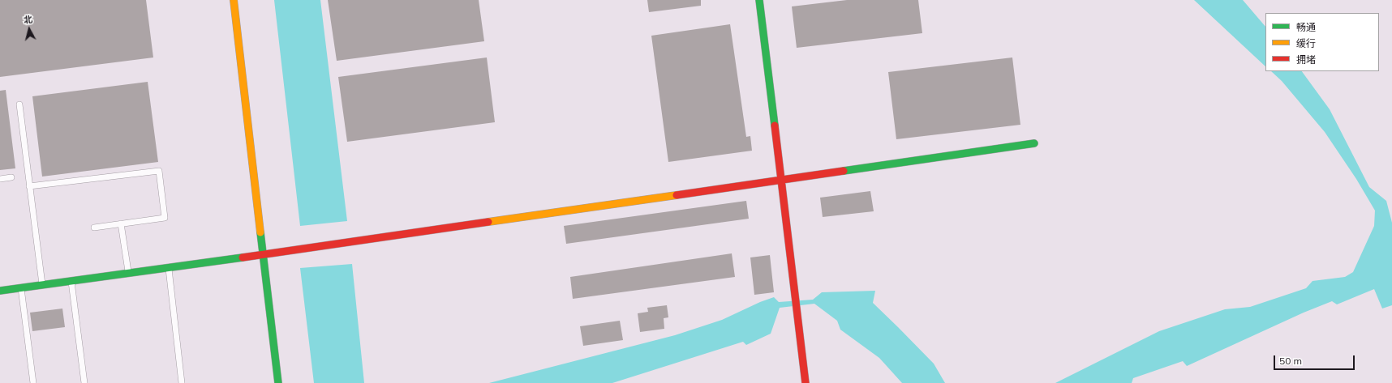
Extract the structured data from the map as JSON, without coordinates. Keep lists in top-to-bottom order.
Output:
{
  "legend": ["畅通", "缓行", "拥堵"],
  "scale_bar": "50 m",
  "north": "top"
}
